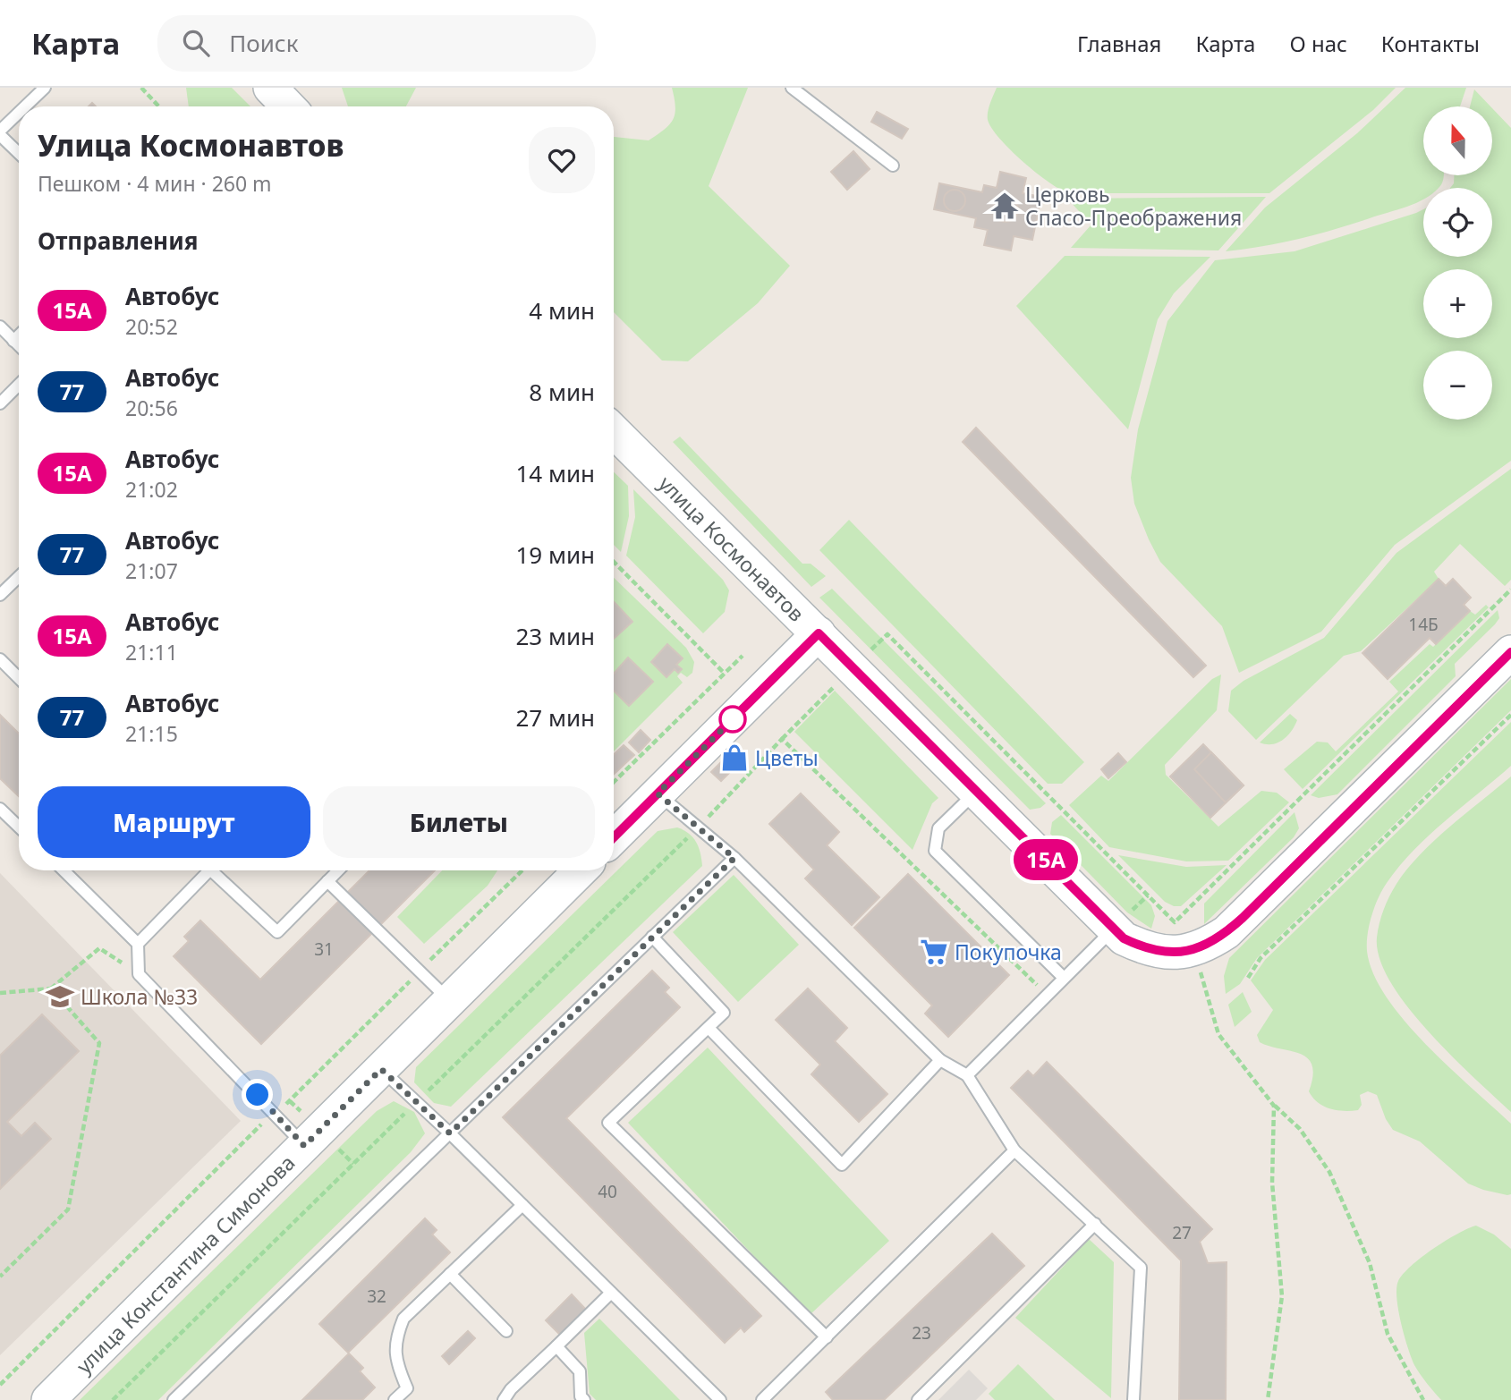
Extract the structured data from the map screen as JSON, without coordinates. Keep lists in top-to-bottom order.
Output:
{
  "streets": {
    "main road": ["улица Космонавтов", "улица Константина Симонова"]
  },
  "places": {
    "temple": ["Церковь Спасо-Преображения"],
    "shop": ["Цветы"],
    "supermarket": ["Покупочка"],
    "school or university": ["Школа №33"]
  },
  "lines": ["bus line 15А"],
  "house_numbers": [
    "14Б",
    "31",
    "40",
    "27",
    "32",
    "23"
  ],
  "north": "top",
  "page": {
    "header": "Карта",
    "search": "Поиск",
    "nav": [
      "Главная",
      "Карта",
      "О нас",
      "Контакты"
    ],
    "on_map": "15А",
    "map_buttons": ["+", "−"],
    "heading": [
      ["Улица Космонавтов", "Пешком · 4 мин · 260 m"],
      "Отправления"
    ],
    "list": [
      {
        "mark": "15А",
        "name": "Автобус",
        "note": "20:52",
        "value": "4 мин"
      },
      {
        "mark": "77",
        "name": "Автобус",
        "note": "20:56",
        "value": "8 мин"
      },
      {
        "mark": "15А",
        "name": "Автобус",
        "note": "21:02",
        "value": "14 мин"
      },
      {
        "mark": "77",
        "name": "Автобус",
        "note": "21:07",
        "value": "19 мин"
      },
      {
        "mark": "15А",
        "name": "Автобус",
        "note": "21:11",
        "value": "23 мин"
      },
      {
        "mark": "77",
        "name": "Автобус",
        "note": "21:15",
        "value": "27 мин"
      }
    ],
    "buttons": ["Маршрут", "Билеты"]
  }
}
